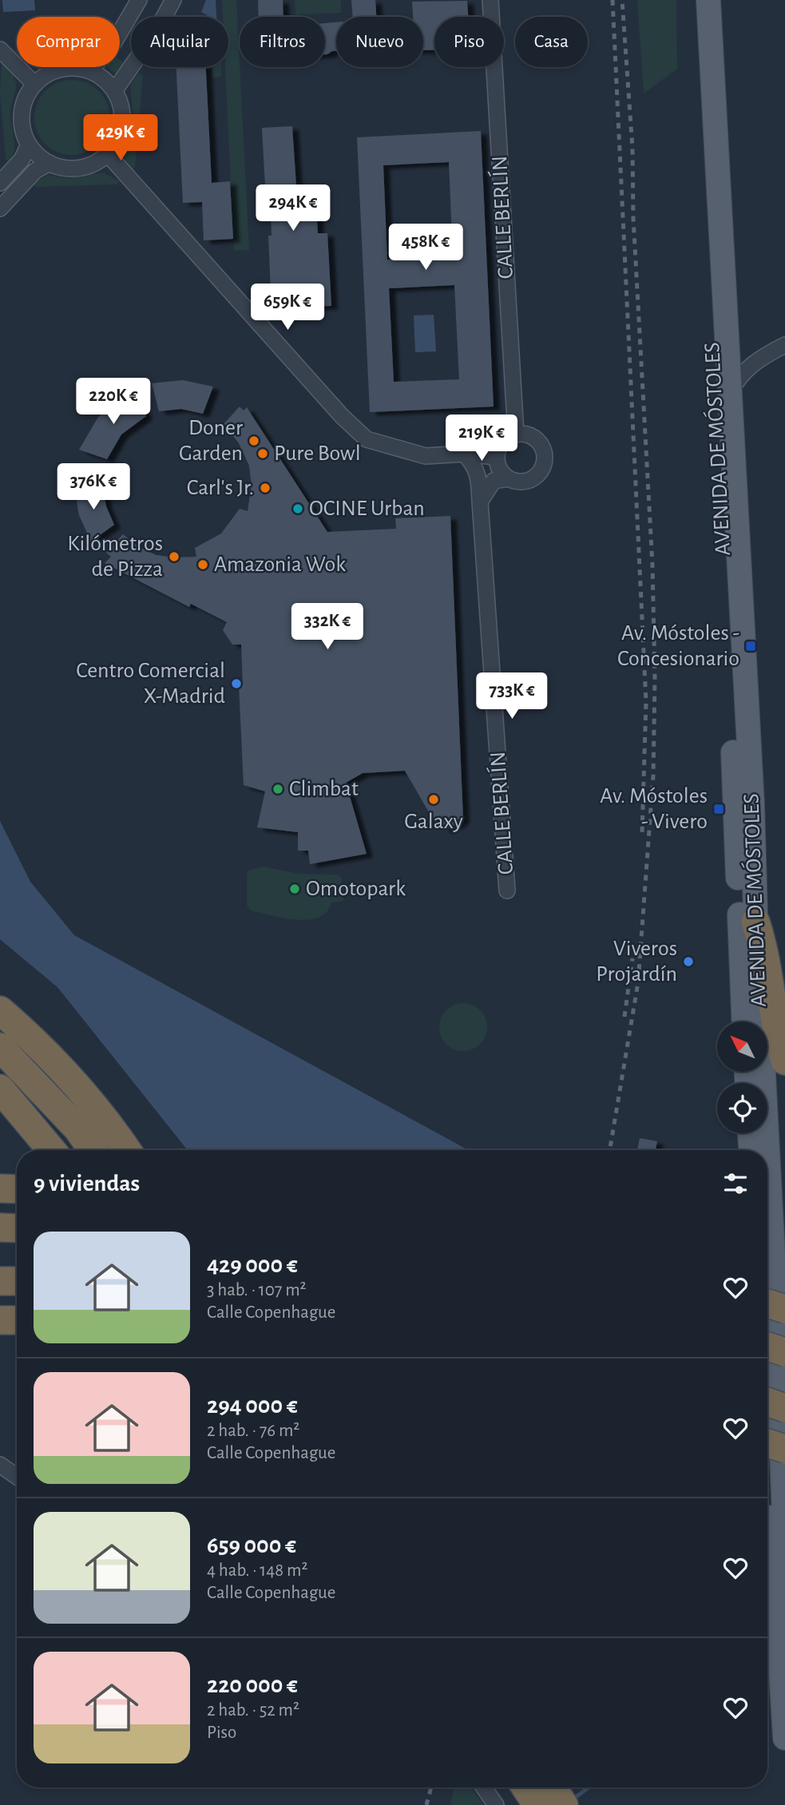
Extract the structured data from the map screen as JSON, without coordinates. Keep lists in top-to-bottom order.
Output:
{
  "streets": {
    "main road": ["AVENIDA DE MÓSTOLES"],
    "street": ["CALLE BERLÍN"]
  },
  "places": {
    "other": [
      "Doner Garden",
      "Pure Bowl",
      "Carl's Jr.",
      "OCINE Urban",
      "Kilómetros de Pizza",
      "Amazonia Wok",
      "Centro Comercial X-Madrid",
      "Climbat",
      "Galaxy",
      "Omotopark",
      "Viveros Projardín"
    ],
    "transit": ["Av. Móstoles - Concesionario", "Av. Móstoles - Vivero"]
  },
  "north": "top left",
  "page": {
    "chip": [
      "Comprar",
      "Alquilar",
      "Filtros",
      "Nuevo",
      "Piso",
      "Casa"
    ],
    "price": [
      "429K €",
      "294K €",
      "458K €",
      "659K €",
      "220K €",
      "219K €",
      "376K €",
      "332K €",
      "733K €"
    ],
    "heading": "9 viviendas",
    "list": [
      {
        "name": "429 000 €",
        "note": "3 hab. · 107 m² · Calle Copenhague"
      },
      {
        "name": "294 000 €",
        "note": "2 hab. · 76 m² · Calle Copenhague"
      },
      {
        "name": "659 000 €",
        "note": "4 hab. · 148 m² · Calle Copenhague"
      },
      {
        "name": "220 000 €",
        "note": "2 hab. · 52 m² · Piso"
      }
    ]
  }
}
